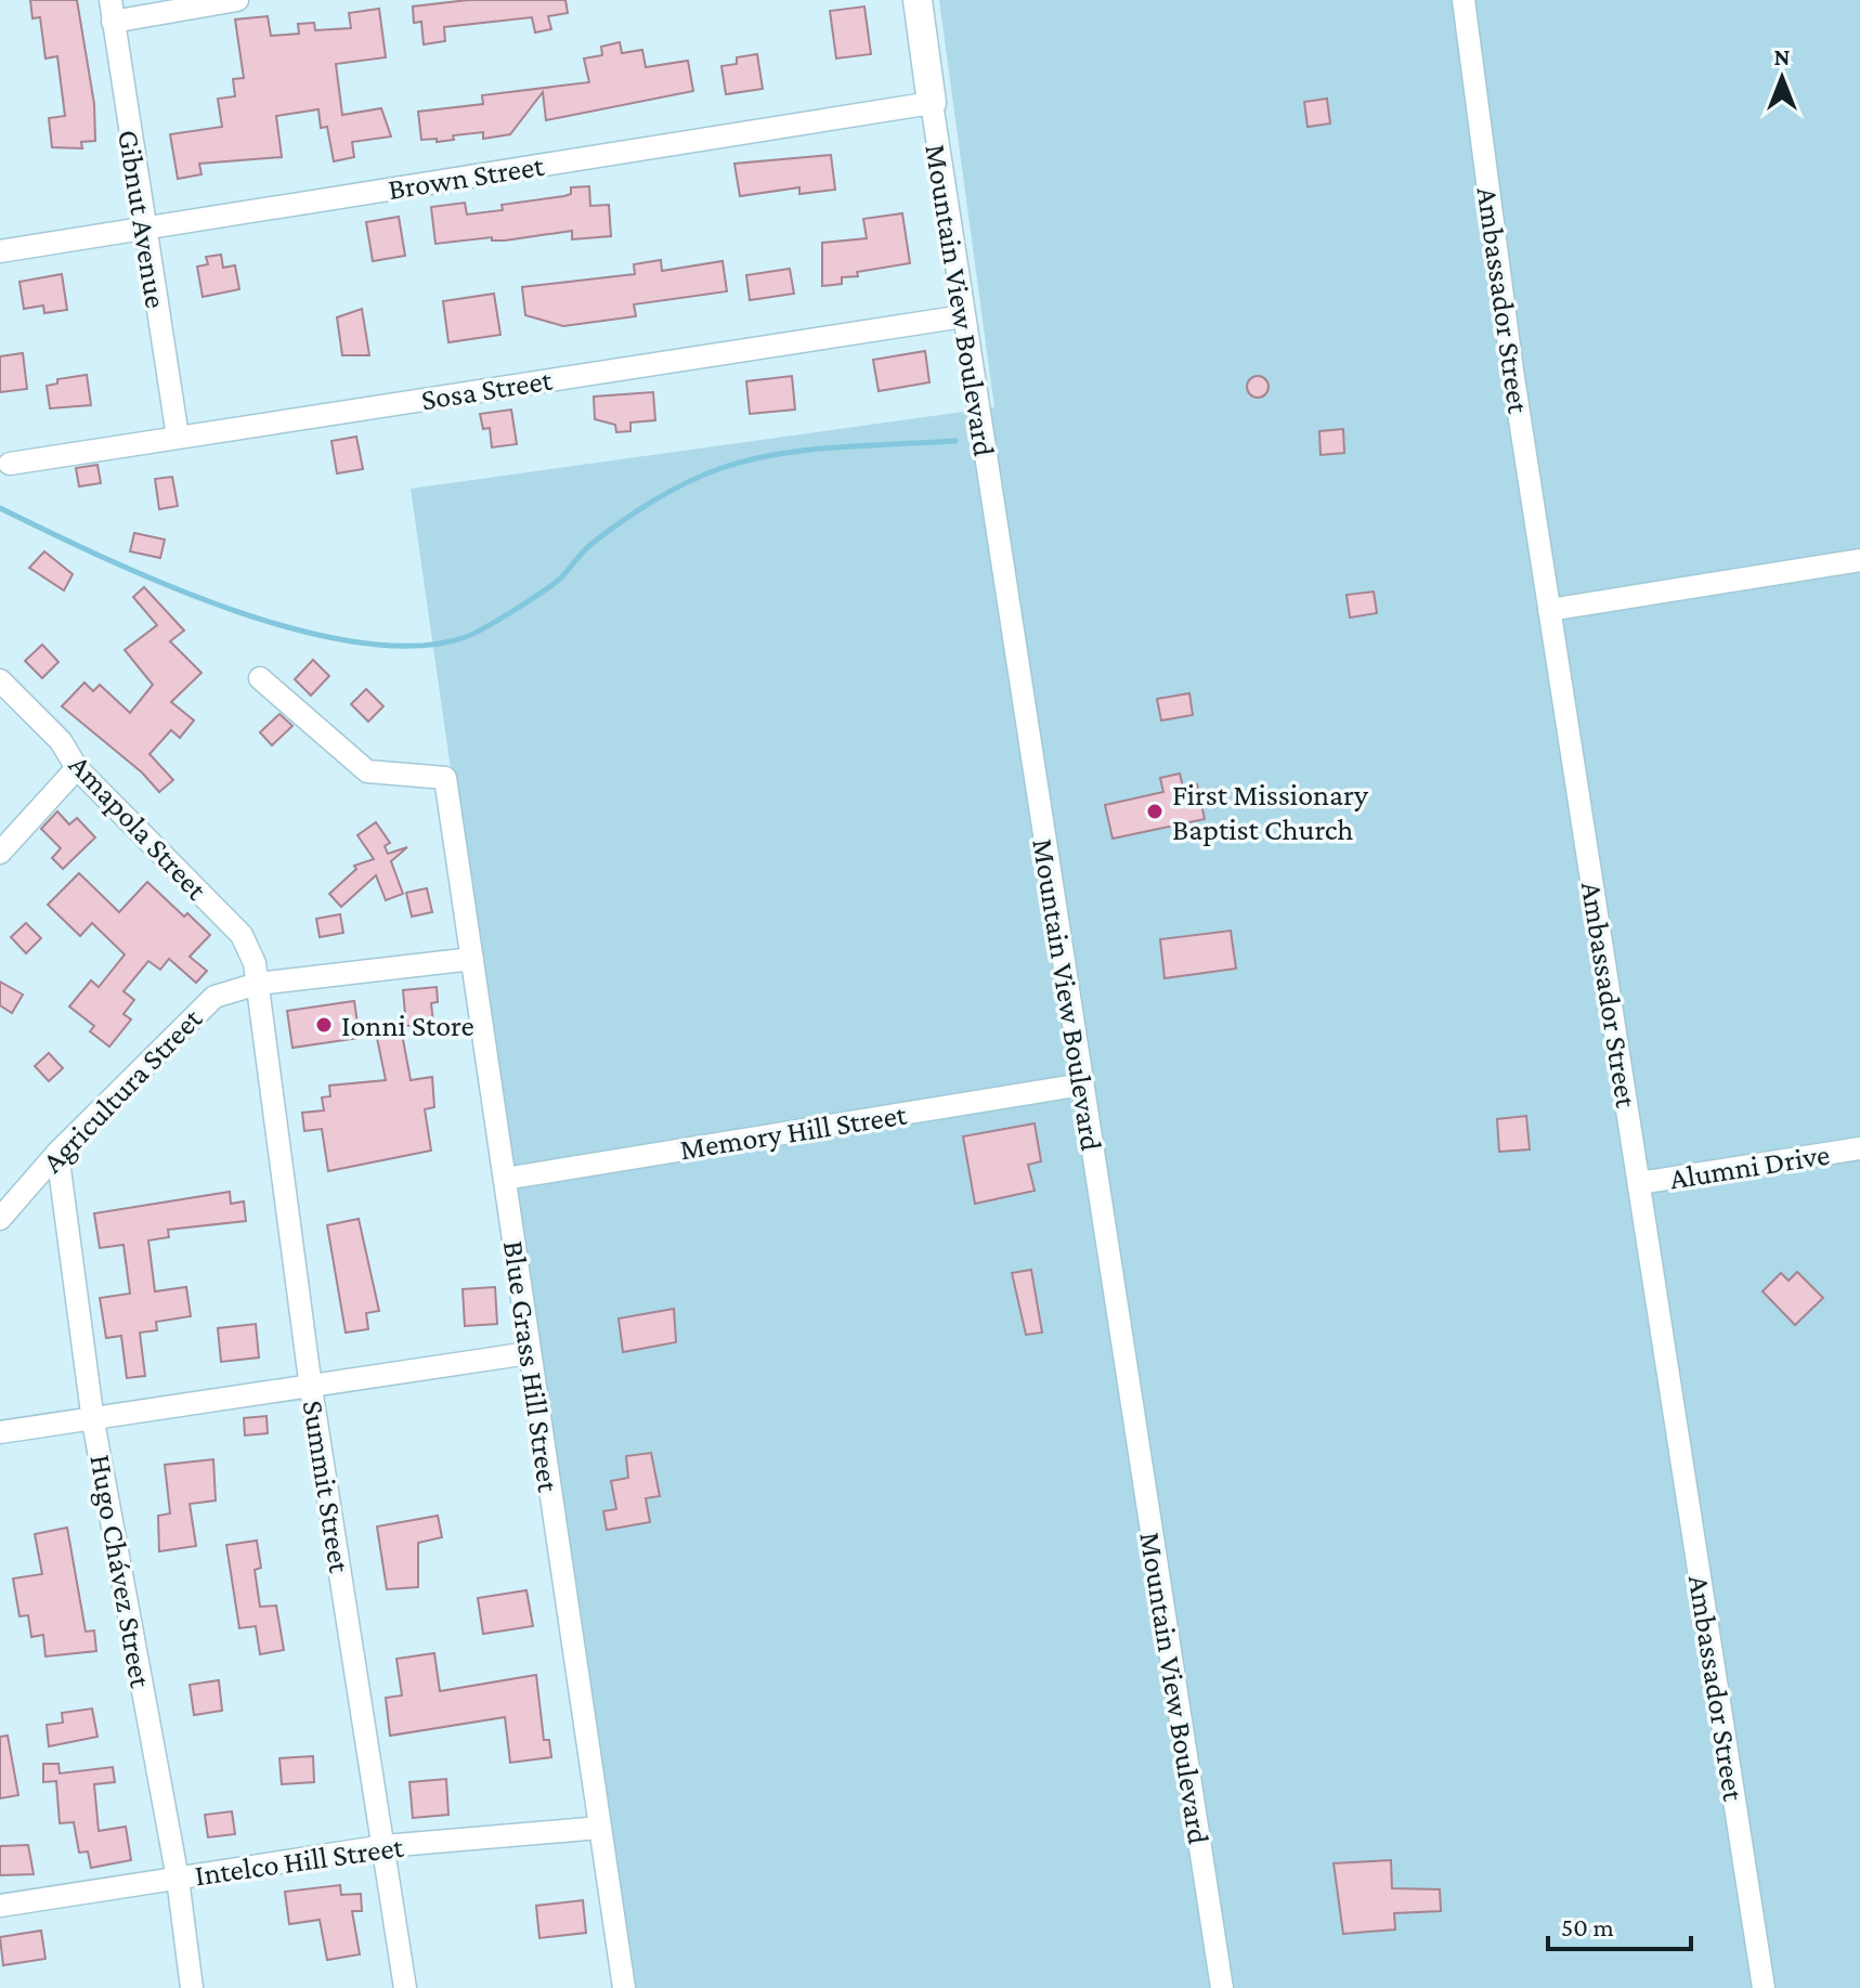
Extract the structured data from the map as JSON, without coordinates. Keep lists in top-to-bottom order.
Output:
{
  "streets": {
    "street": [
      "Brown Street",
      "Gibnut Avenue",
      "Mountain View Boulevard",
      "Ambassador Street",
      "Sosa Street",
      "Amapola Street",
      "Agricultura Street",
      "Memory Hill Street",
      "Alumni Drive",
      "Blue Grass Hill Street",
      "Summit Street",
      "Hugo Chávez Street",
      "Intelco Hill Street"
    ]
  },
  "crossings": [
    ["Brown Street", "Gibnut Avenue"],
    ["Brown Street", "Mountain View Boulevard"],
    ["Gibnut Avenue", "Sosa Street"],
    ["Mountain View Boulevard", "Sosa Street"],
    ["Mountain View Boulevard", "Memory Hill Street"],
    ["Ambassador Street", "Alumni Drive"],
    ["Amapola Street", "Agricultura Street"],
    ["Amapola Street", "Summit Street"],
    ["Agricultura Street", "Summit Street"],
    ["Agricultura Street", "Hugo Chávez Street"],
    ["Memory Hill Street", "Blue Grass Hill Street"],
    ["Blue Grass Hill Street", "Intelco Hill Street"],
    ["Summit Street", "Intelco Hill Street"],
    ["Hugo Chávez Street", "Intelco Hill Street"]
  ],
  "places": ["First Missionary Baptist Church", "Ionni Store"],
  "scale_bar": "50 m",
  "north": "top"
}
